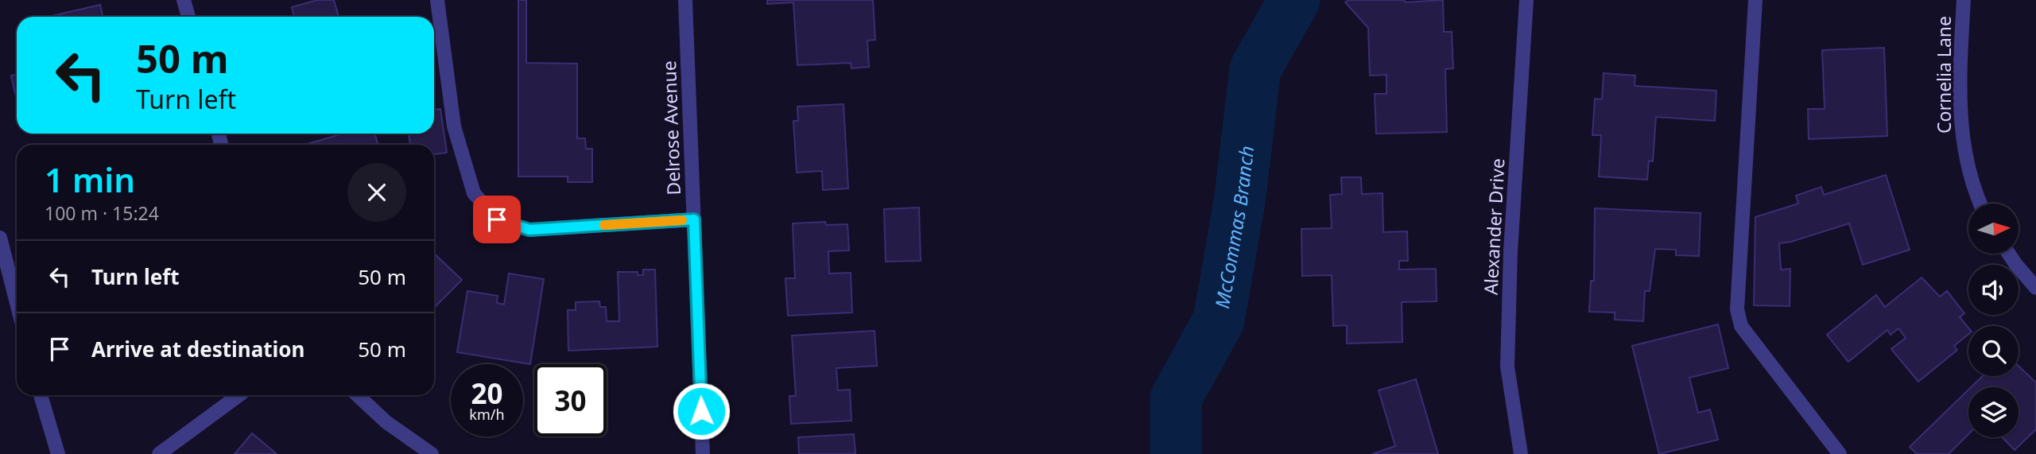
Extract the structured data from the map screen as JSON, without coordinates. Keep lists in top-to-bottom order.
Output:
{
  "streets": {
    "street": ["Cornelia Lane", "Delrose Avenue", "Alexander Drive"]
  },
  "water": ["McCommas Branch"],
  "north": "right",
  "page": {
    "turn": ["50 m", "Turn left"],
    "heading": ["1 min", "100 m · 15:24"],
    "list": [
      {
        "name": "Turn left",
        "value": "50 m"
      },
      {
        "name": "Arrive at destination",
        "value": "50 m"
      }
    ],
    "speed": "20 km/h",
    "limit": "30"
  }
}
